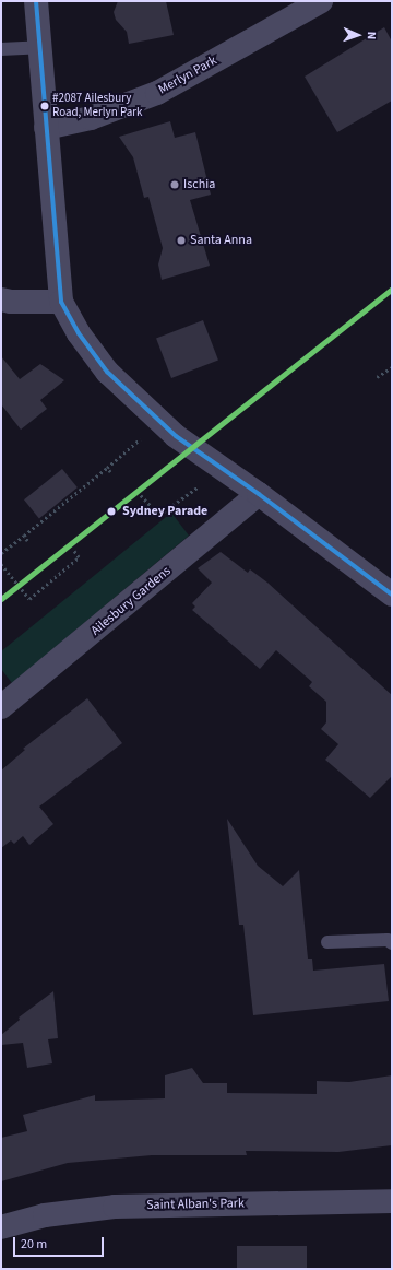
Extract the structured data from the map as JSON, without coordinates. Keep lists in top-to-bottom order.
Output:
{
  "streets": {
    "street": ["Merlyn Park", "Ailesbury Gardens", "Saint Alban's Park"]
  },
  "places": [
    "#2087 Ailesbury Road, Merlyn Park",
    "Ischia",
    "Santa Anna",
    "Sydney Parade"
  ],
  "scale_bar": "20 m",
  "north": "right"
}
